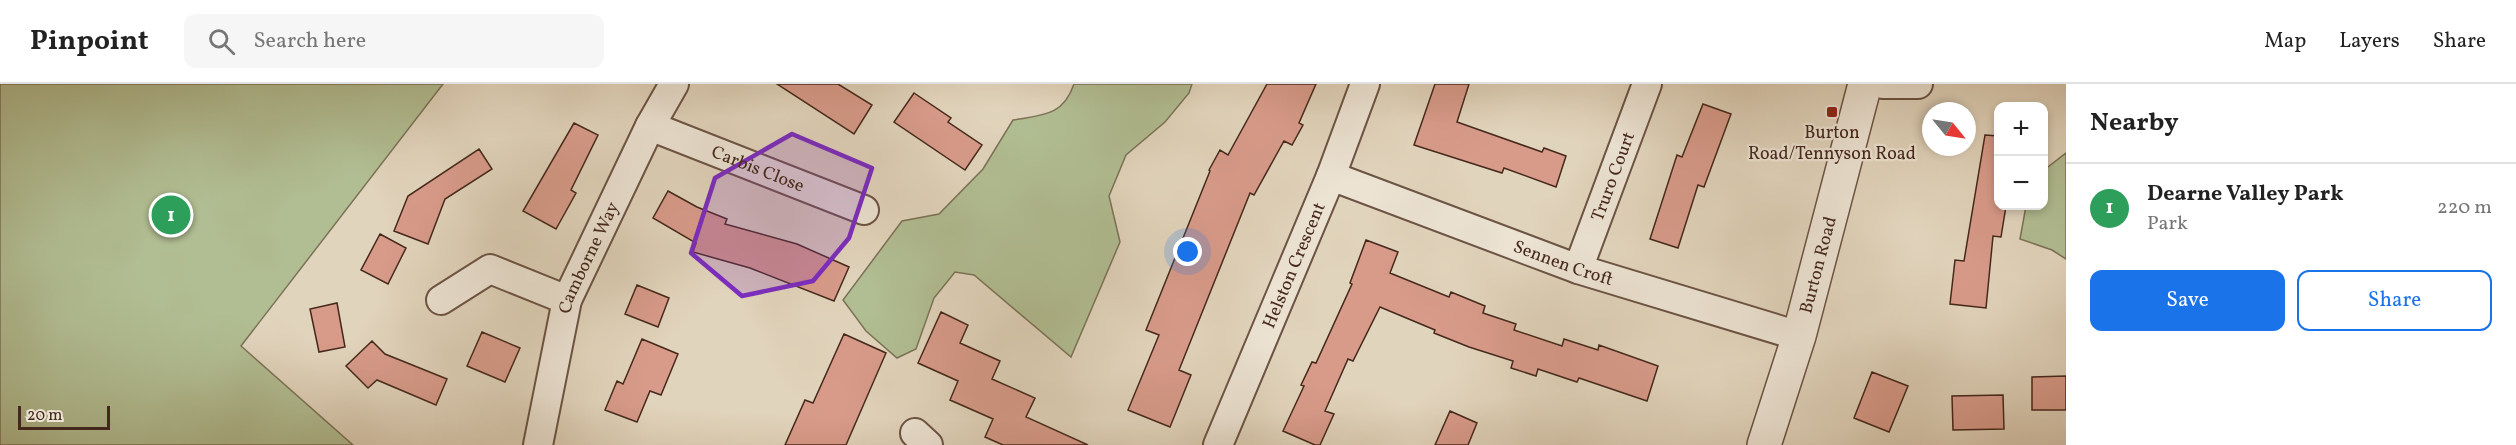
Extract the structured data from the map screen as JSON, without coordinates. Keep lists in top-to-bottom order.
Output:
{
  "streets": {
    "street": [
      "Carbis Close",
      "Truro Court",
      "Camborne Way",
      "Sennen Croft",
      "Helston Crescent",
      "Burton Road"
    ]
  },
  "crossings": [
    ["Carbis Close", "Camborne Way"],
    ["Truro Court", "Sennen Croft"],
    ["Sennen Croft", "Helston Crescent"],
    ["Sennen Croft", "Burton Road"]
  ],
  "places": {
    "transit": ["Burton Road/Tennyson Road"]
  },
  "scale_bar": "20 m",
  "north": "bottom right",
  "page": {
    "header": "Pinpoint",
    "search": "Search here",
    "nav": ["Map", "Layers", "Share"],
    "heading": "Nearby",
    "map_buttons": ["+", "−"],
    "list": [
      {
        "mark": "1",
        "name": "Dearne Valley Park",
        "note": "Park",
        "value": "220 m"
      }
    ],
    "pins": "1",
    "buttons": ["Save", "Share"],
    "scale": "20 m"
  }
}
